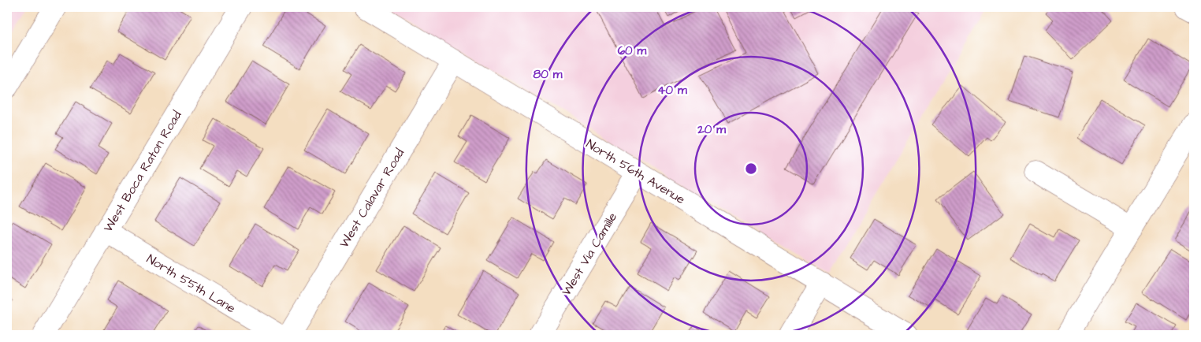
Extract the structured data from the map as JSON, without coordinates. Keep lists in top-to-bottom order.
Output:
{
  "streets": {
    "street": [
      "West Boca Raton Road",
      "North 56th Avenue",
      "West Calavar Road",
      "West Via Camille",
      "North 55th Lane"
    ]
  },
  "crossings": [
    ["West Boca Raton Road", "North 55th Lane"],
    ["North 56th Avenue", "West Calavar Road"],
    ["North 56th Avenue", "West Via Camille"]
  ],
  "rings": [
    "60 m",
    "80 m",
    "40 m",
    "20 m"
  ]
}
